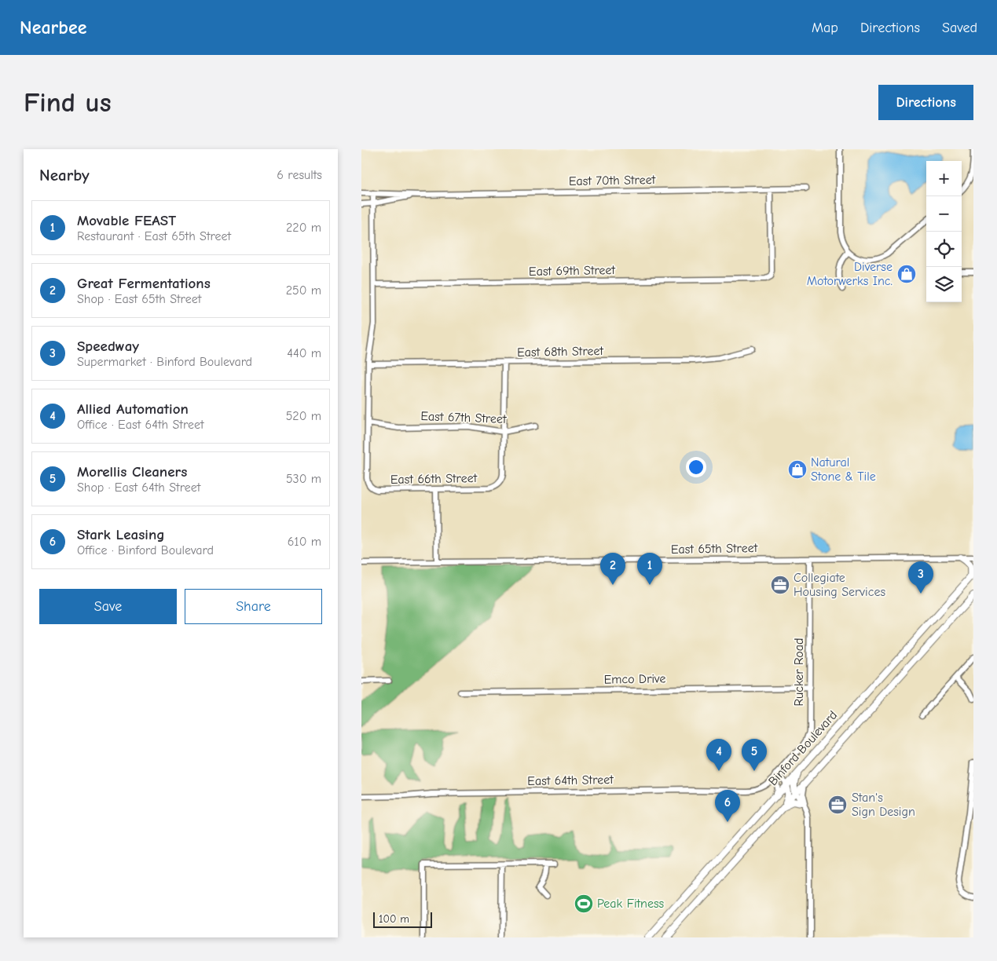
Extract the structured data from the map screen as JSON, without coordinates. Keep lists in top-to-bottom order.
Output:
{
  "streets": {
    "main road": ["Binford Boulevard"],
    "street": [
      "East 70th Street",
      "East 69th Street",
      "East 68th Street",
      "East 67th Street",
      "East 66th Street",
      "East 65th Street",
      "Rucker Road",
      "Emco Drive",
      "East 64th Street"
    ]
  },
  "crossings": [
    ["East 70th Street", "East 69th Street"],
    ["East 67th Street", "East 66th Street"],
    ["East 65th Street", "Rucker Road"],
    ["Rucker Road", "Emco Drive"],
    ["Rucker Road", "East 64th Street"]
  ],
  "places": {
    "shop": ["Diverse Motorwerks Inc.", "Natural Stone & Tile"],
    "office": ["Collegiate Housing Services", "Stan's Sign Design"],
    "sports": ["Peak Fitness"]
  },
  "scale_bar": "100 m",
  "page": {
    "header": "Nearbee",
    "nav": ["Map", "Directions", "Saved"],
    "buttons": [
      "Directions",
      ["Save", "Share"]
    ],
    "title": "Find us",
    "heading": ["Nearby", "6 results"],
    "map_buttons": ["+", "−"],
    "list": [
      {
        "mark": "1",
        "name": "Movable FEAST",
        "note": "Restaurant · East 65th Street",
        "value": "220 m"
      },
      {
        "mark": "2",
        "name": "Great Fermentations",
        "note": "Shop · East 65th Street",
        "value": "250 m"
      },
      {
        "mark": "3",
        "name": "Speedway",
        "note": "Supermarket · Binford Boulevard",
        "value": "440 m"
      },
      {
        "mark": "4",
        "name": "Allied Automation",
        "note": "Office · East 64th Street",
        "value": "520 m"
      },
      {
        "mark": "5",
        "name": "Morellis Cleaners",
        "note": "Shop · East 64th Street",
        "value": "530 m"
      },
      {
        "mark": "6",
        "name": "Stark Leasing",
        "note": "Office · Binford Boulevard",
        "value": "610 m"
      }
    ],
    "pins": [
      "1",
      "2",
      "3",
      "4",
      "5",
      "6"
    ],
    "scale": "100 m"
  }
}
